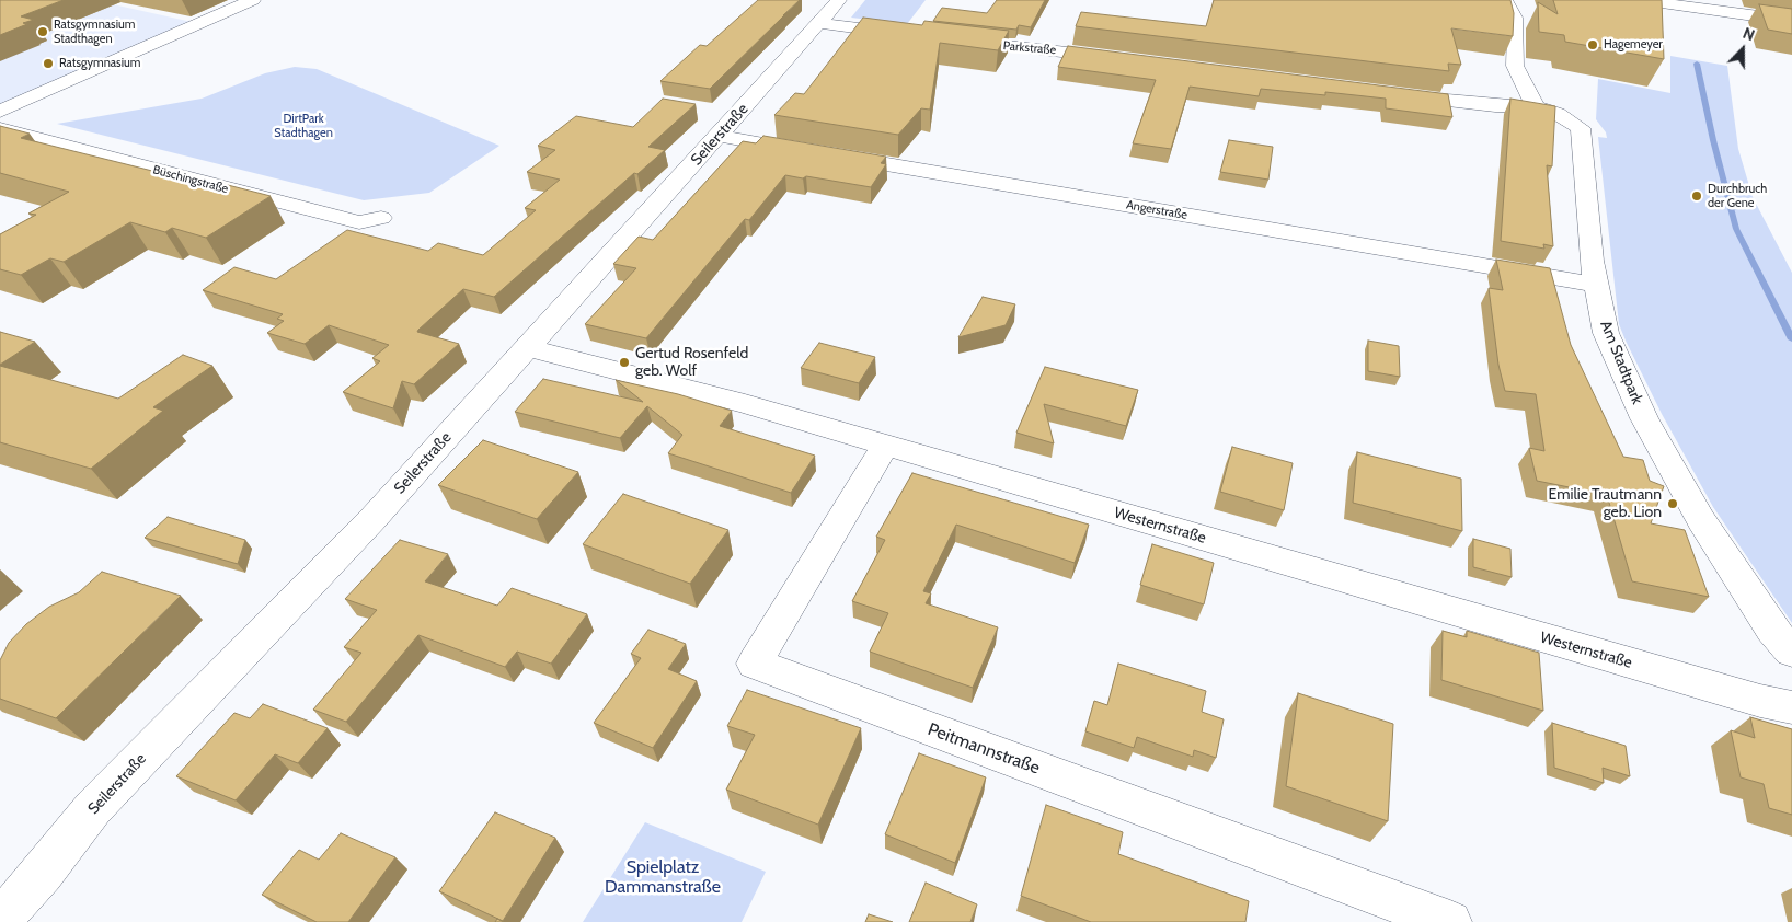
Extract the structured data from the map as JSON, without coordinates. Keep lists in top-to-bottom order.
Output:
{
  "streets": {
    "street": [
      "Parkstraße",
      "Seilerstraße",
      "Büschingstraße",
      "Angerstraße",
      "Am Stadtpark",
      "Westernstraße",
      "Peitmannstraße"
    ]
  },
  "crossings": [
    ["Seilerstraße", "Angerstraße"],
    ["Seilerstraße", "Westernstraße"],
    ["Angerstraße", "Am Stadtpark"],
    ["Westernstraße", "Peitmannstraße"]
  ],
  "parks": ["DirtPark Stadthagen", "Spielplatz Dammanstraße"],
  "places": [
    "Ratsgymnasium Stadthagen",
    "Hagemeyer",
    "Ratsgymnasium",
    "Durchbruch der Gene",
    "Gertud Rosenfeld geb. Wolf",
    "Emilie Trautmann geb. Lion"
  ],
  "north": "top"
}
